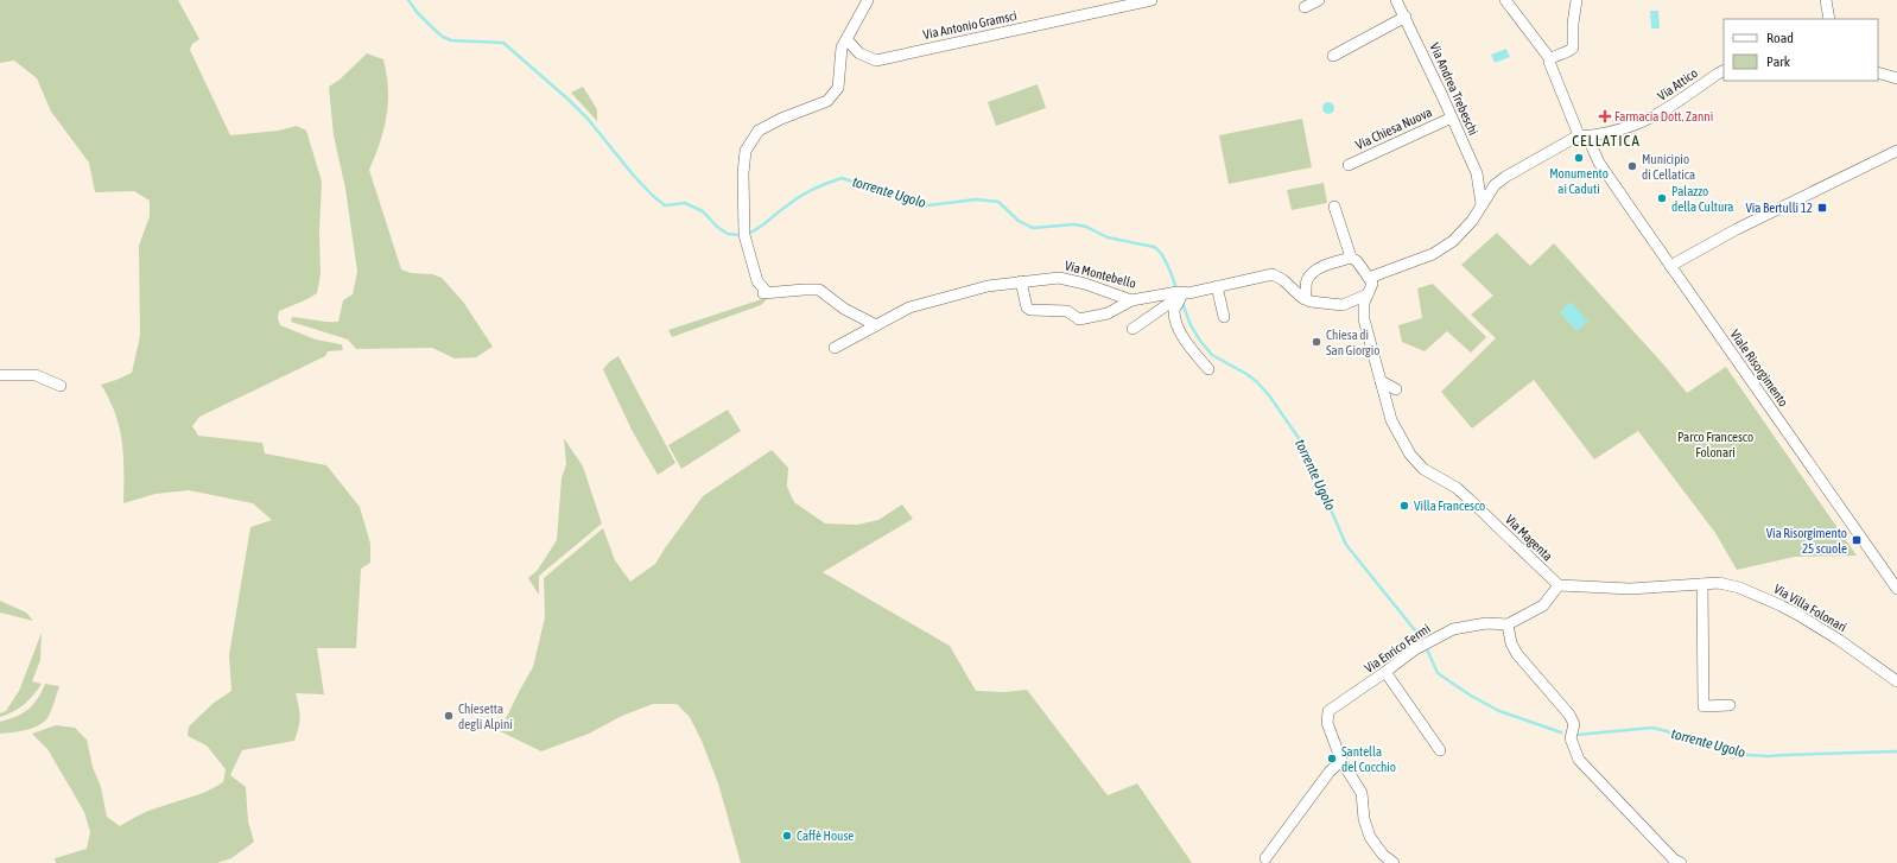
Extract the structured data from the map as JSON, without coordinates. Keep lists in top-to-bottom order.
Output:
{
  "streets": {
    "street": [
      "Via Antonio Gramsci",
      "Via Attico",
      "Via Andrea Trebeschi",
      "Via Chiesa Nuova",
      "Via Montebello",
      "Viale Risorgimento",
      "Via Magenta",
      "Via Villa Folonari",
      "Via Enrico Fermi"
    ]
  },
  "crossings": [
    ["Via Attico", "Viale Risorgimento"],
    ["Via Andrea Trebeschi", "Via Chiesa Nuova"],
    ["Via Magenta", "Via Villa Folonari"],
    ["Via Magenta", "Via Enrico Fermi"],
    ["Via Villa Folonari", "Via Enrico Fermi"]
  ],
  "districts": ["CELLATICA"],
  "water": ["torrente Ugolo"],
  "parks": ["Parco Francesco Folonari"],
  "places": {
    "health": ["Farmacia Dott. Zanni"],
    "other": [
      "Monumento ai Caduti",
      "Municipio di Cellatica",
      "Palazzo della Cultura",
      "Chiesa di San Giorgio",
      "Villa Francesco",
      "Chiesetta degli Alpini",
      "Santella del Cocchio",
      "Caffè House"
    ],
    "transit": ["Via Bertulli 12", "Via Risorgimento 25 scuole"]
  },
  "legend": ["Road", "Park"]
}
